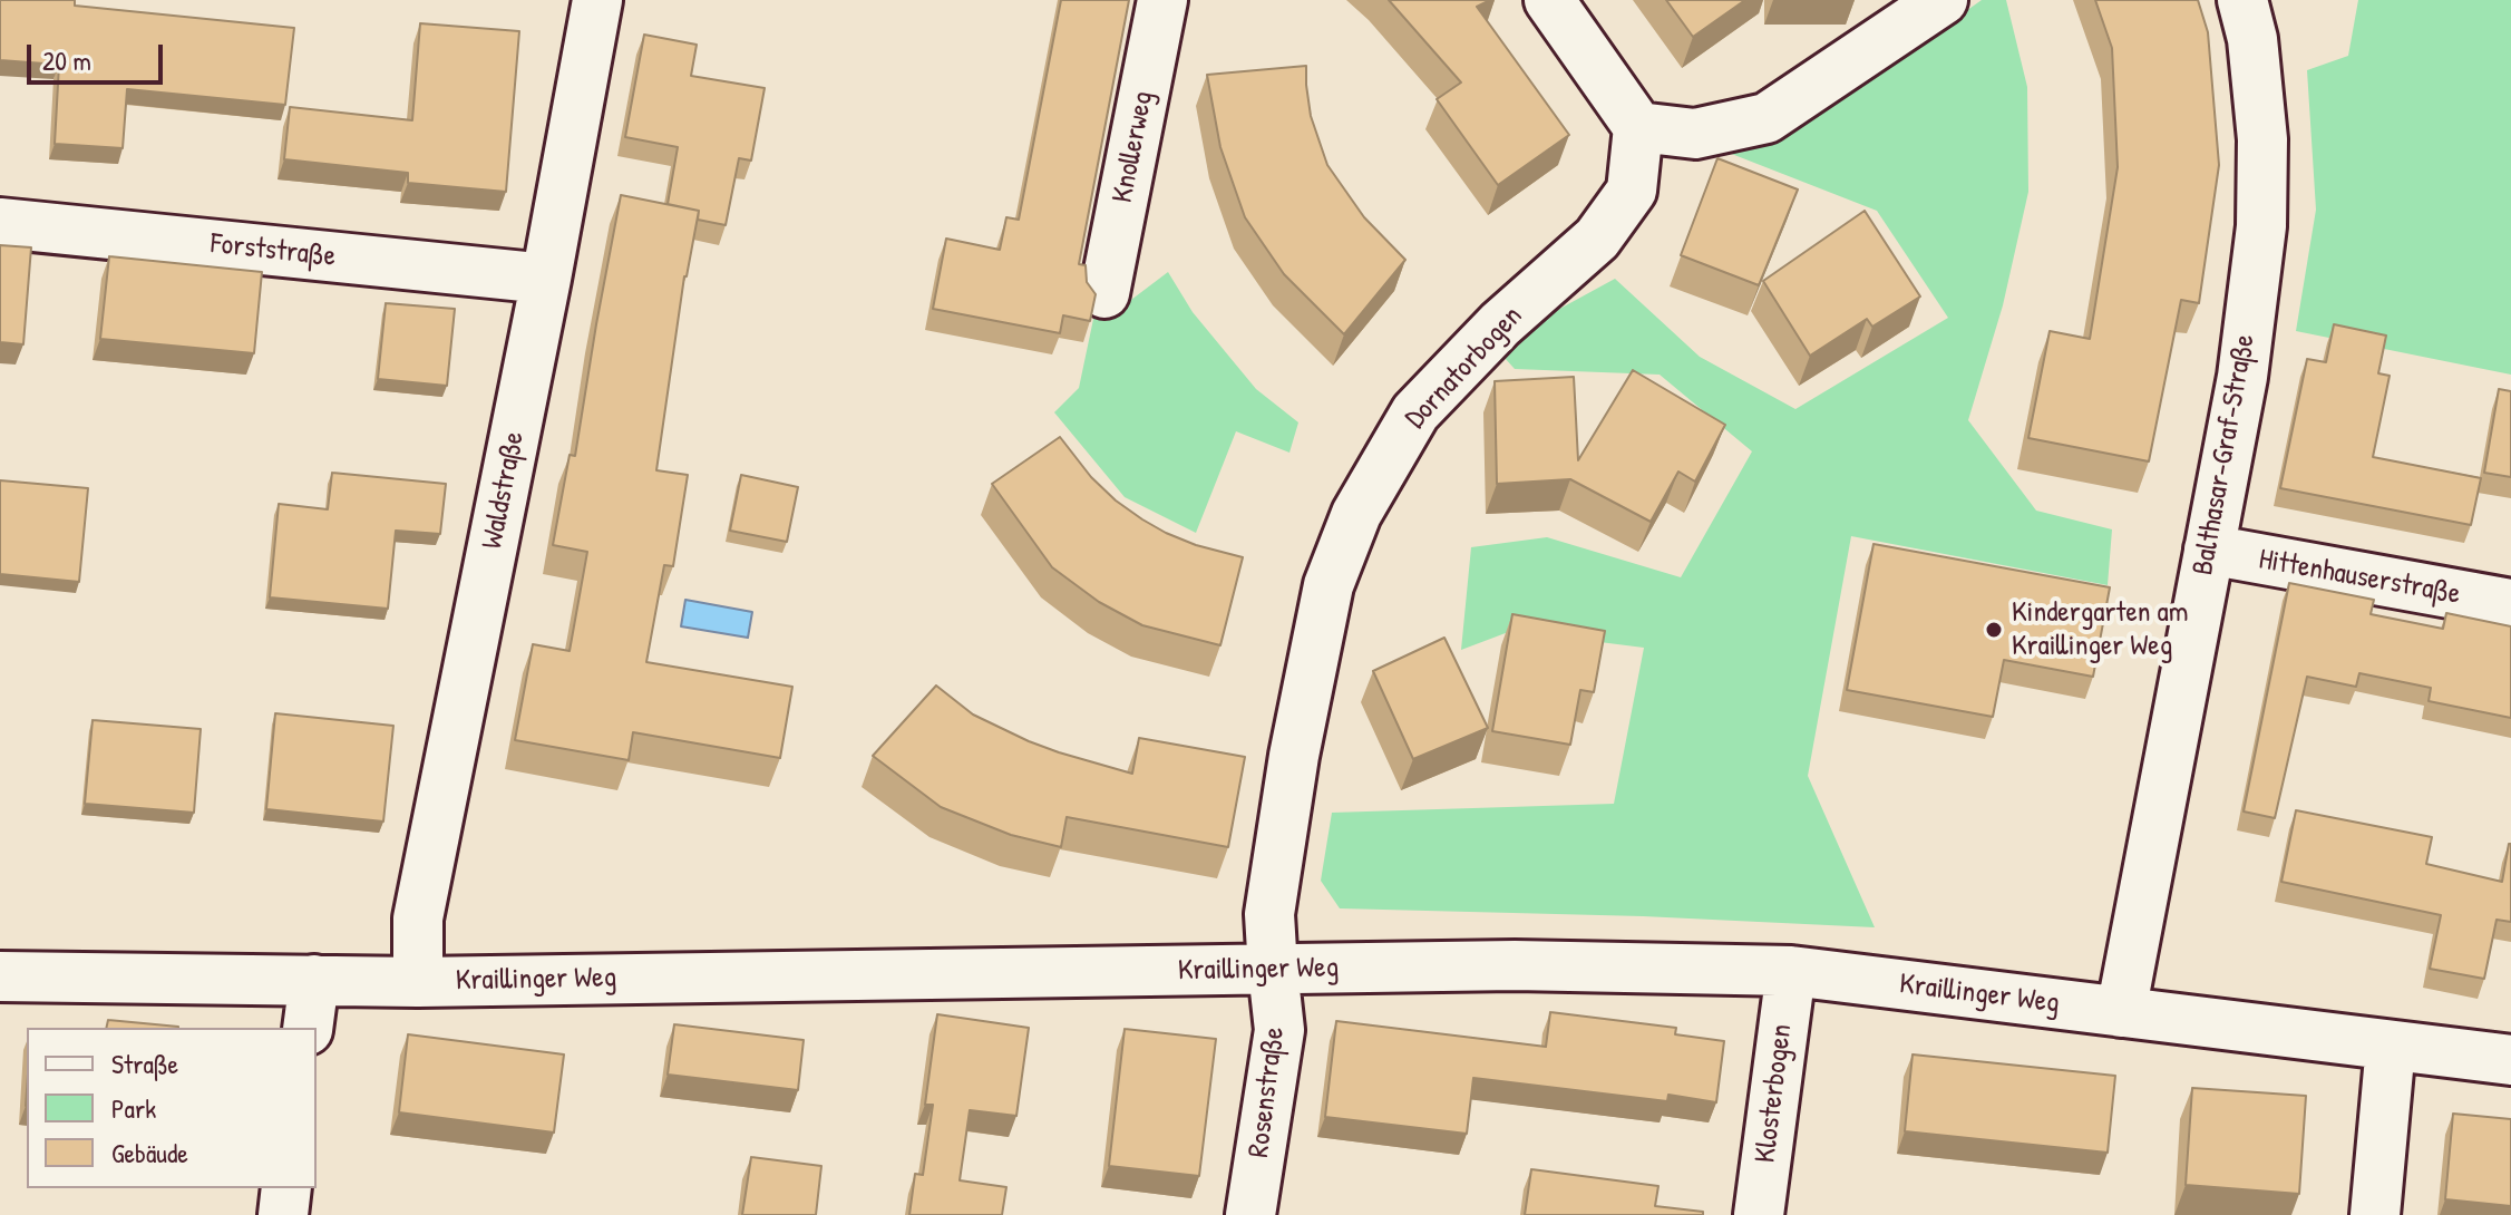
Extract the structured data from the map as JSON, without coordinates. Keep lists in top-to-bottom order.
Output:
{
  "streets": {
    "street": [
      "Knollerweg",
      "Forststraße",
      "Dornatorbogen",
      "Balthasar-Graf-Straße",
      "Waldstraße",
      "Hittenhauserstraße",
      "Kraillinger Weg",
      "Rosenstraße",
      "Klosterbogen"
    ]
  },
  "crossings": [
    ["Forststraße", "Waldstraße"],
    ["Dornatorbogen", "Kraillinger Weg"],
    ["Dornatorbogen", "Rosenstraße"],
    ["Balthasar-Graf-Straße", "Hittenhauserstraße"],
    ["Balthasar-Graf-Straße", "Kraillinger Weg"],
    ["Waldstraße", "Kraillinger Weg"],
    ["Kraillinger Weg", "Rosenstraße"],
    ["Kraillinger Weg", "Klosterbogen"]
  ],
  "places": ["Kindergarten am Kraillinger Weg"],
  "legend": ["Straße", "Park", "Gebäude"],
  "scale_bar": "20 m"
}
